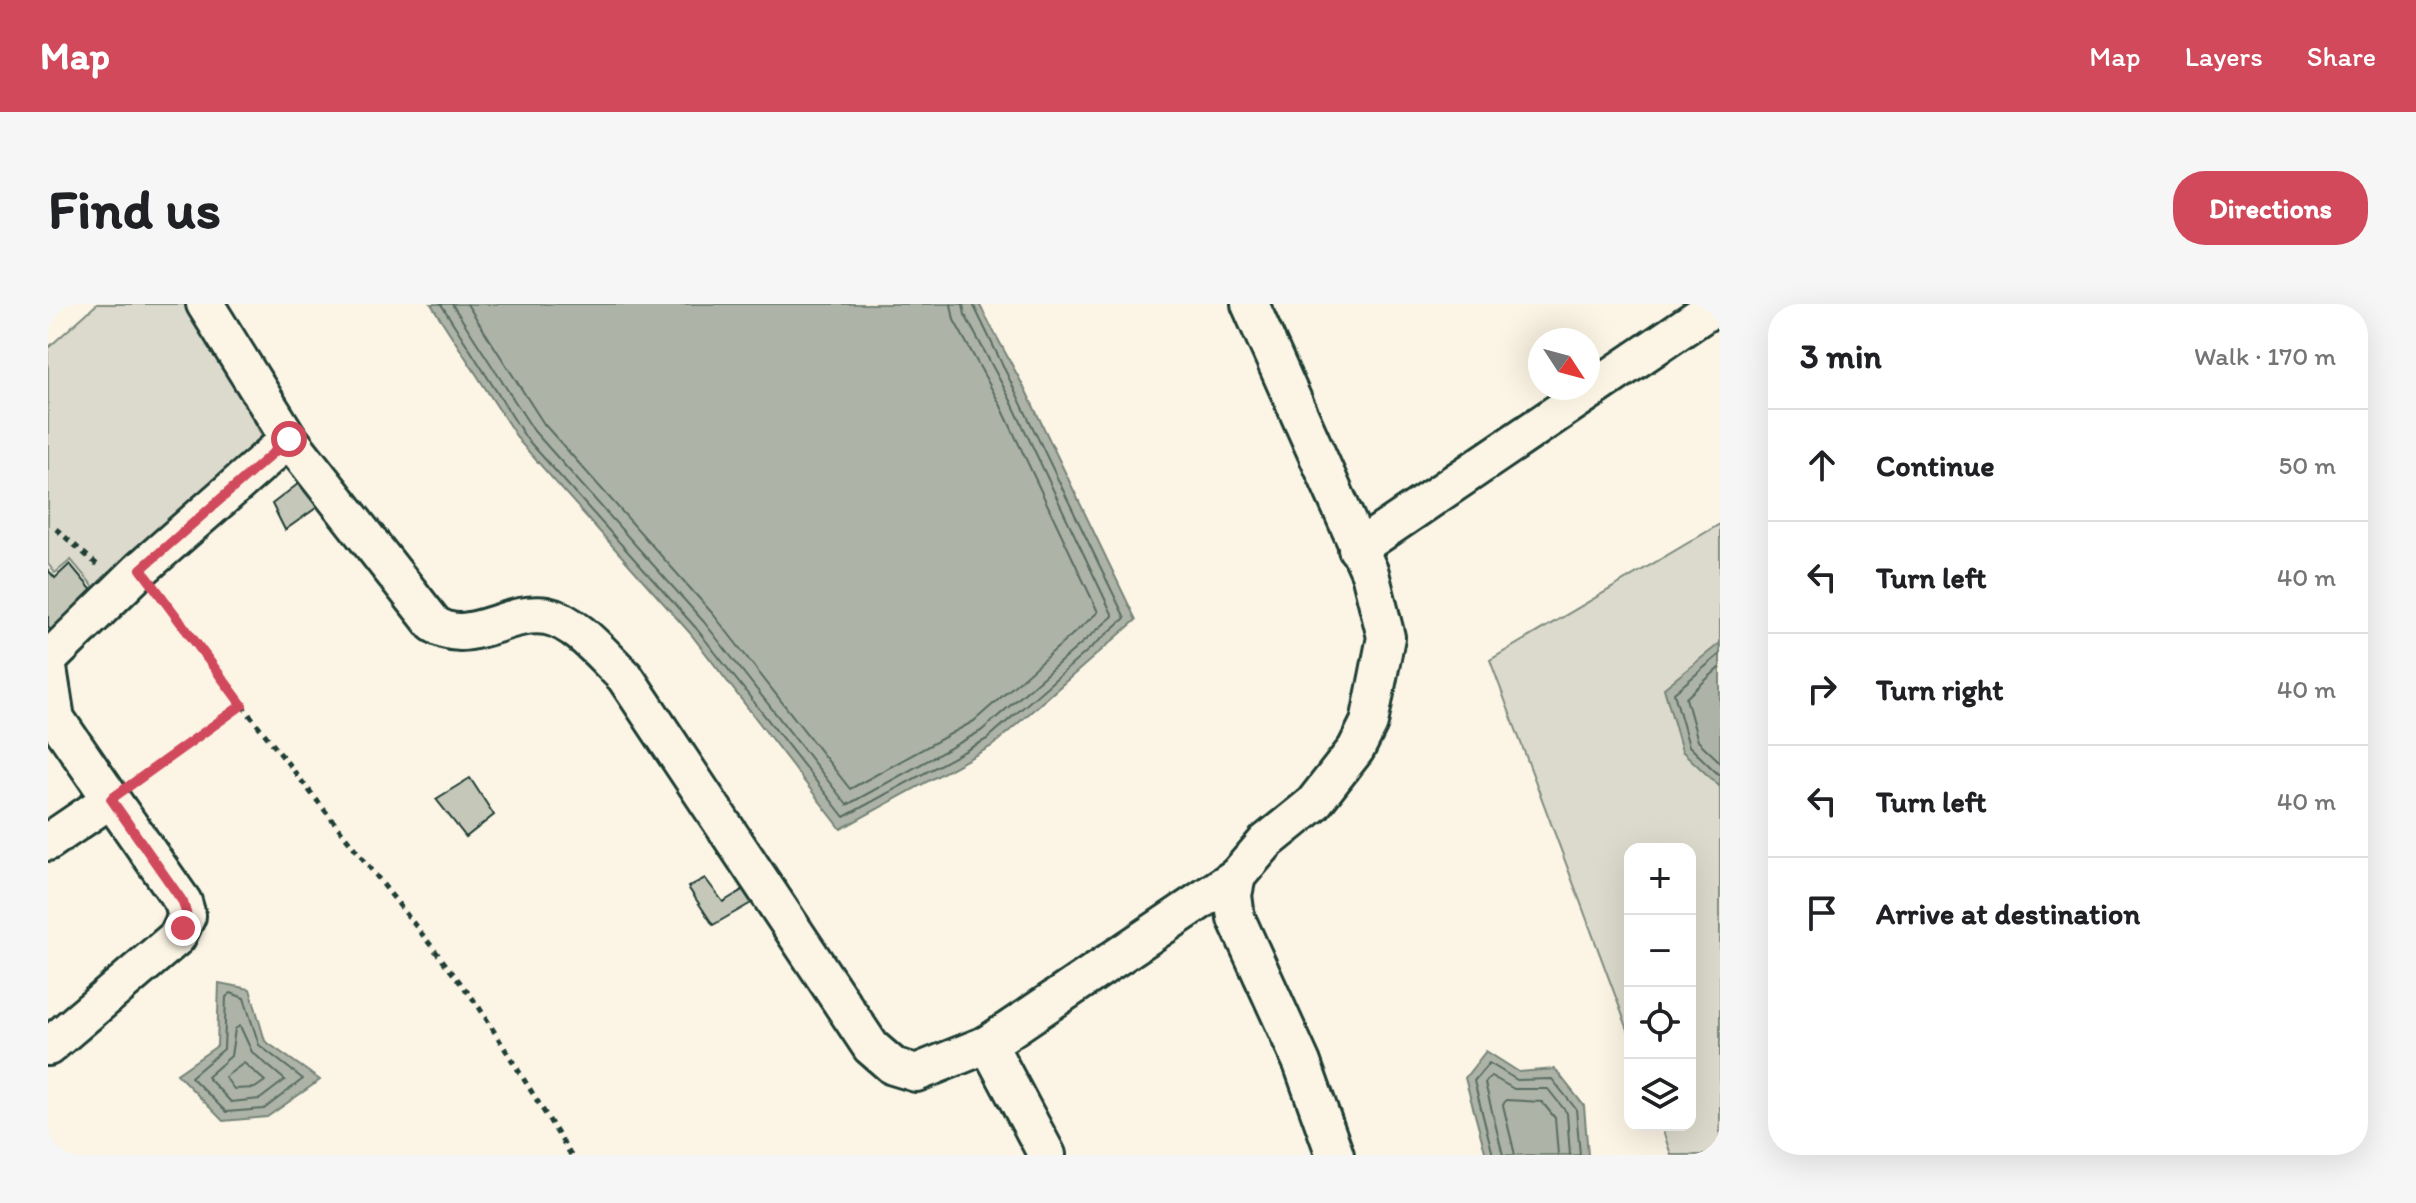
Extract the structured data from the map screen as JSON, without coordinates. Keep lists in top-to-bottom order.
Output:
{
  "north": "bottom right",
  "page": {
    "header": "Map",
    "nav": ["Map", "Layers", "Share"],
    "buttons": "Directions",
    "title": "Find us",
    "heading": ["3 min", "Walk · 170 m"],
    "list": [
      ["Continue", "50 m"],
      ["Turn left", "40 m"],
      ["Turn right", "40 m"],
      ["Turn left", "40 m"],
      "Arrive at destination"
    ],
    "map_buttons": ["+", "−"]
  }
}
